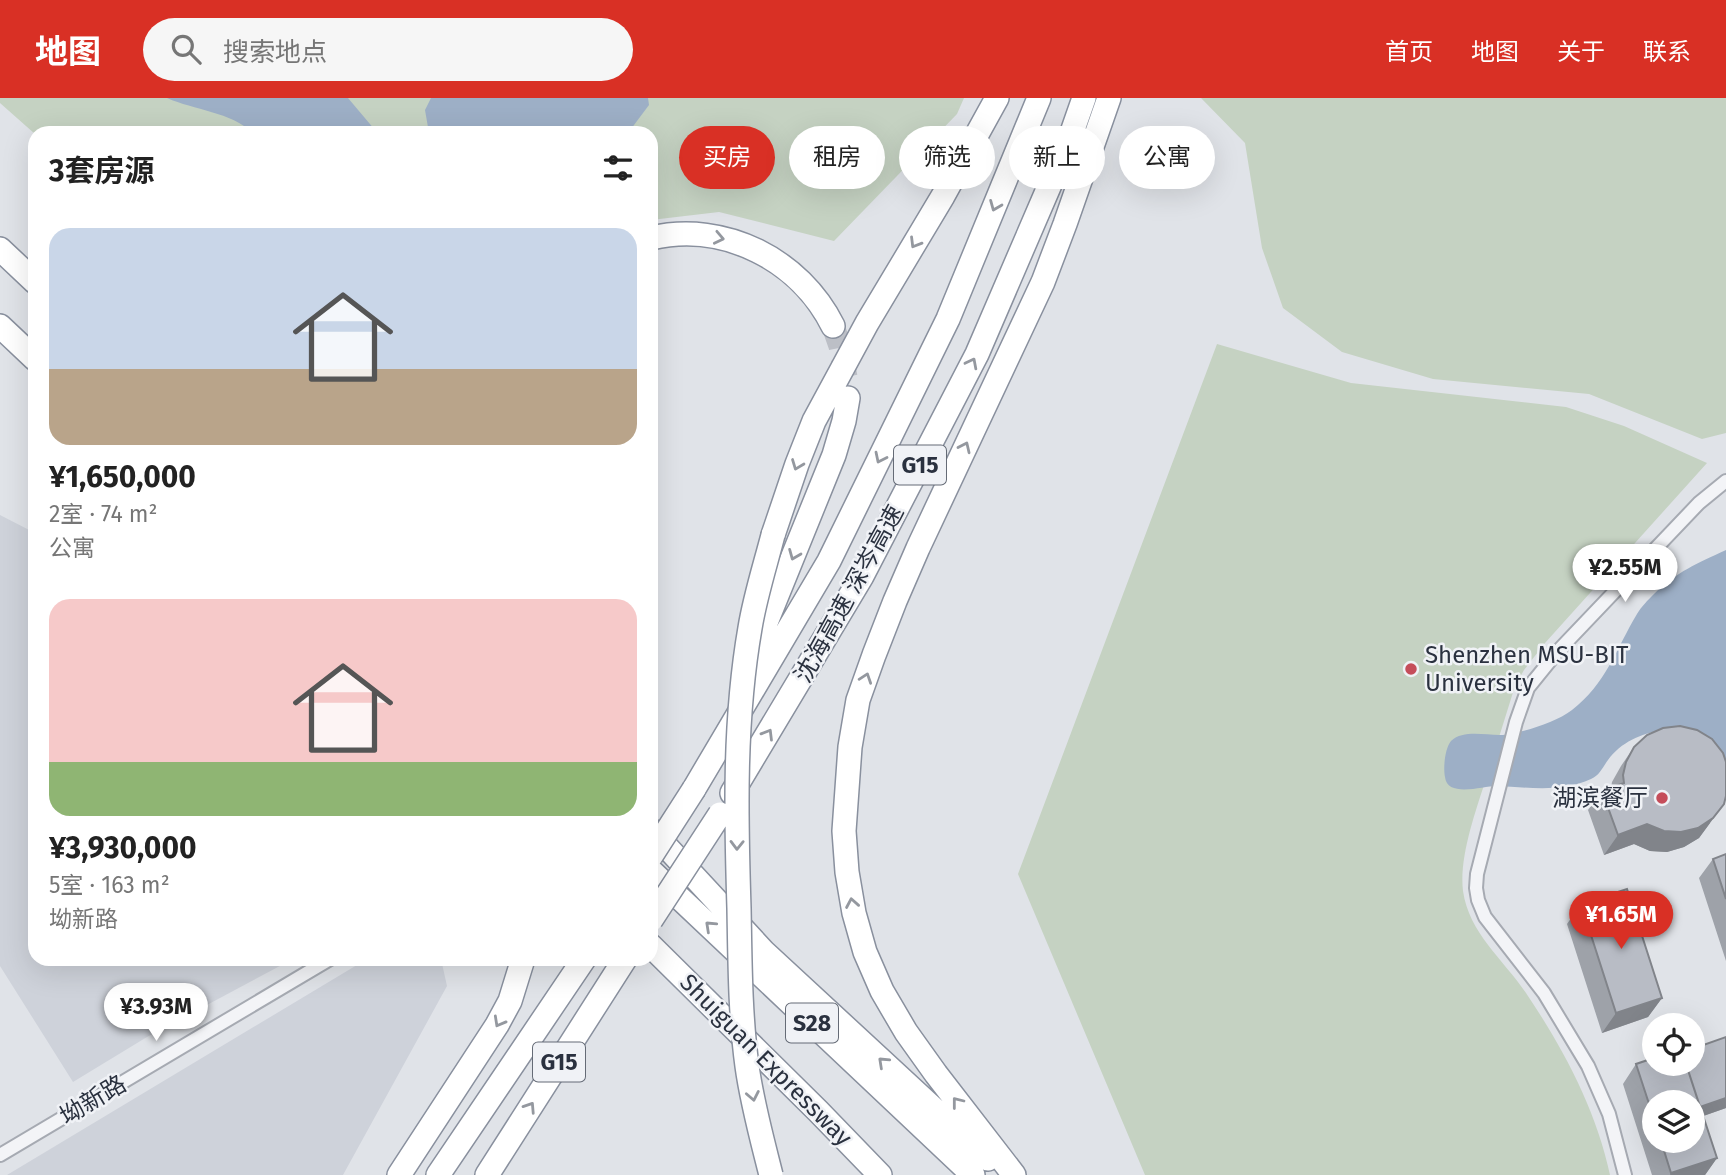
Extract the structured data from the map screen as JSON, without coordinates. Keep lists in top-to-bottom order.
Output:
{
  "streets": {
    "highway": [
      "G15",
      "沈海高速 深岑高速",
      "S28",
      "Shuiguan Expressway"
    ],
    "street": ["坳新路"]
  },
  "places": ["Shenzhen MSU-BIT University", "湖滨餐厅"],
  "page": {
    "header": "地图",
    "search": "搜索地点",
    "nav": [
      "首页",
      "地图",
      "关于",
      "联系"
    ],
    "chip": [
      "买房",
      "租房",
      "筛选",
      "新上",
      "公寓"
    ],
    "heading": "3套房源",
    "list": [
      {
        "name": "¥1,650,000",
        "note": "2室 · 74 m² · 公寓"
      },
      {
        "name": "¥3,930,000",
        "note": "5室 · 163 m² · 坳新路"
      }
    ],
    "price": ["¥2.55M", "¥1.65M", "¥3.93M"]
  }
}
